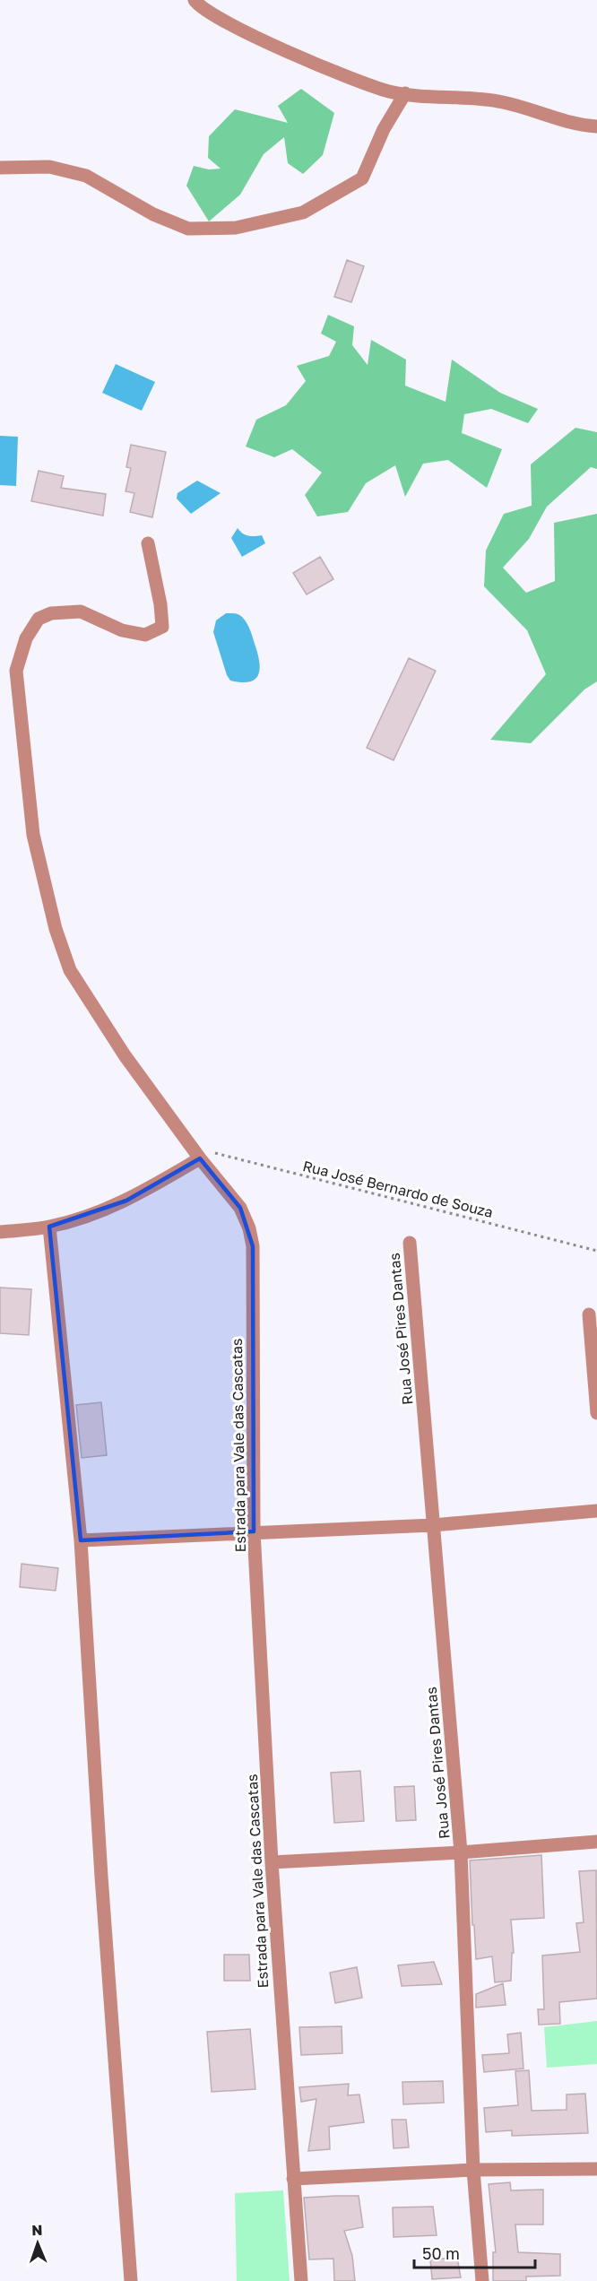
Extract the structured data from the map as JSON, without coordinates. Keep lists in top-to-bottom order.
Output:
{
  "streets": {
    "street": ["Rua José Pires Dantas", "Estrada para Vale das Cascatas"],
    "path": ["Rua José Bernardo de Souza"]
  },
  "crossings": [
    ["Rua José Bernardo de Souza", "Estrada para Vale das Cascatas"]
  ],
  "scale_bar": "50 m",
  "north": "top"
}
